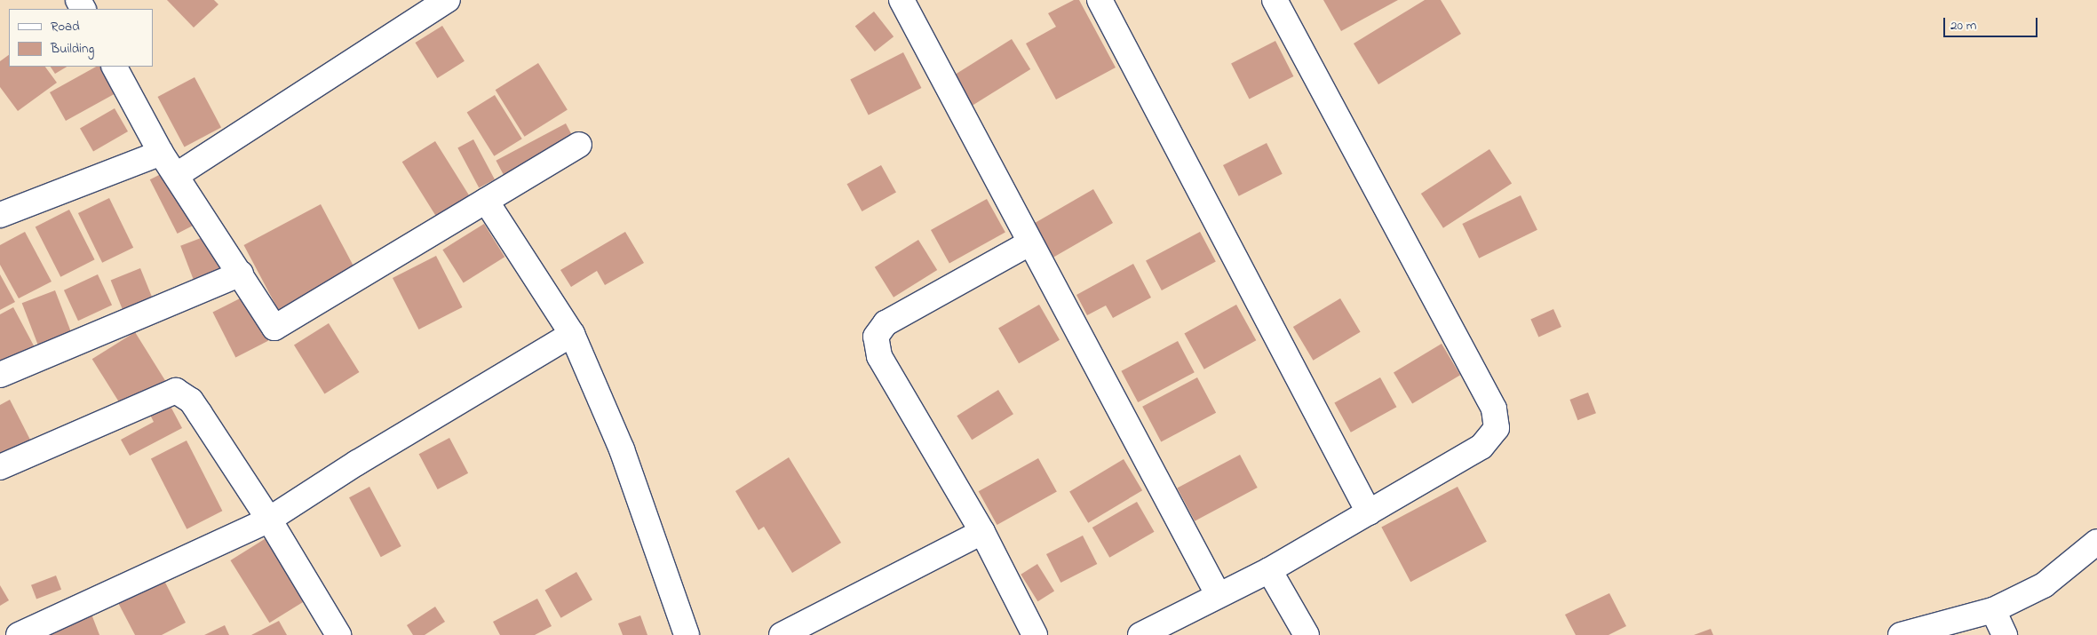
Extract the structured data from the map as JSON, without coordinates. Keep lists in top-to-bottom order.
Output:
{
  "legend": ["Road", "Building"],
  "scale_bar": "20 m"
}
